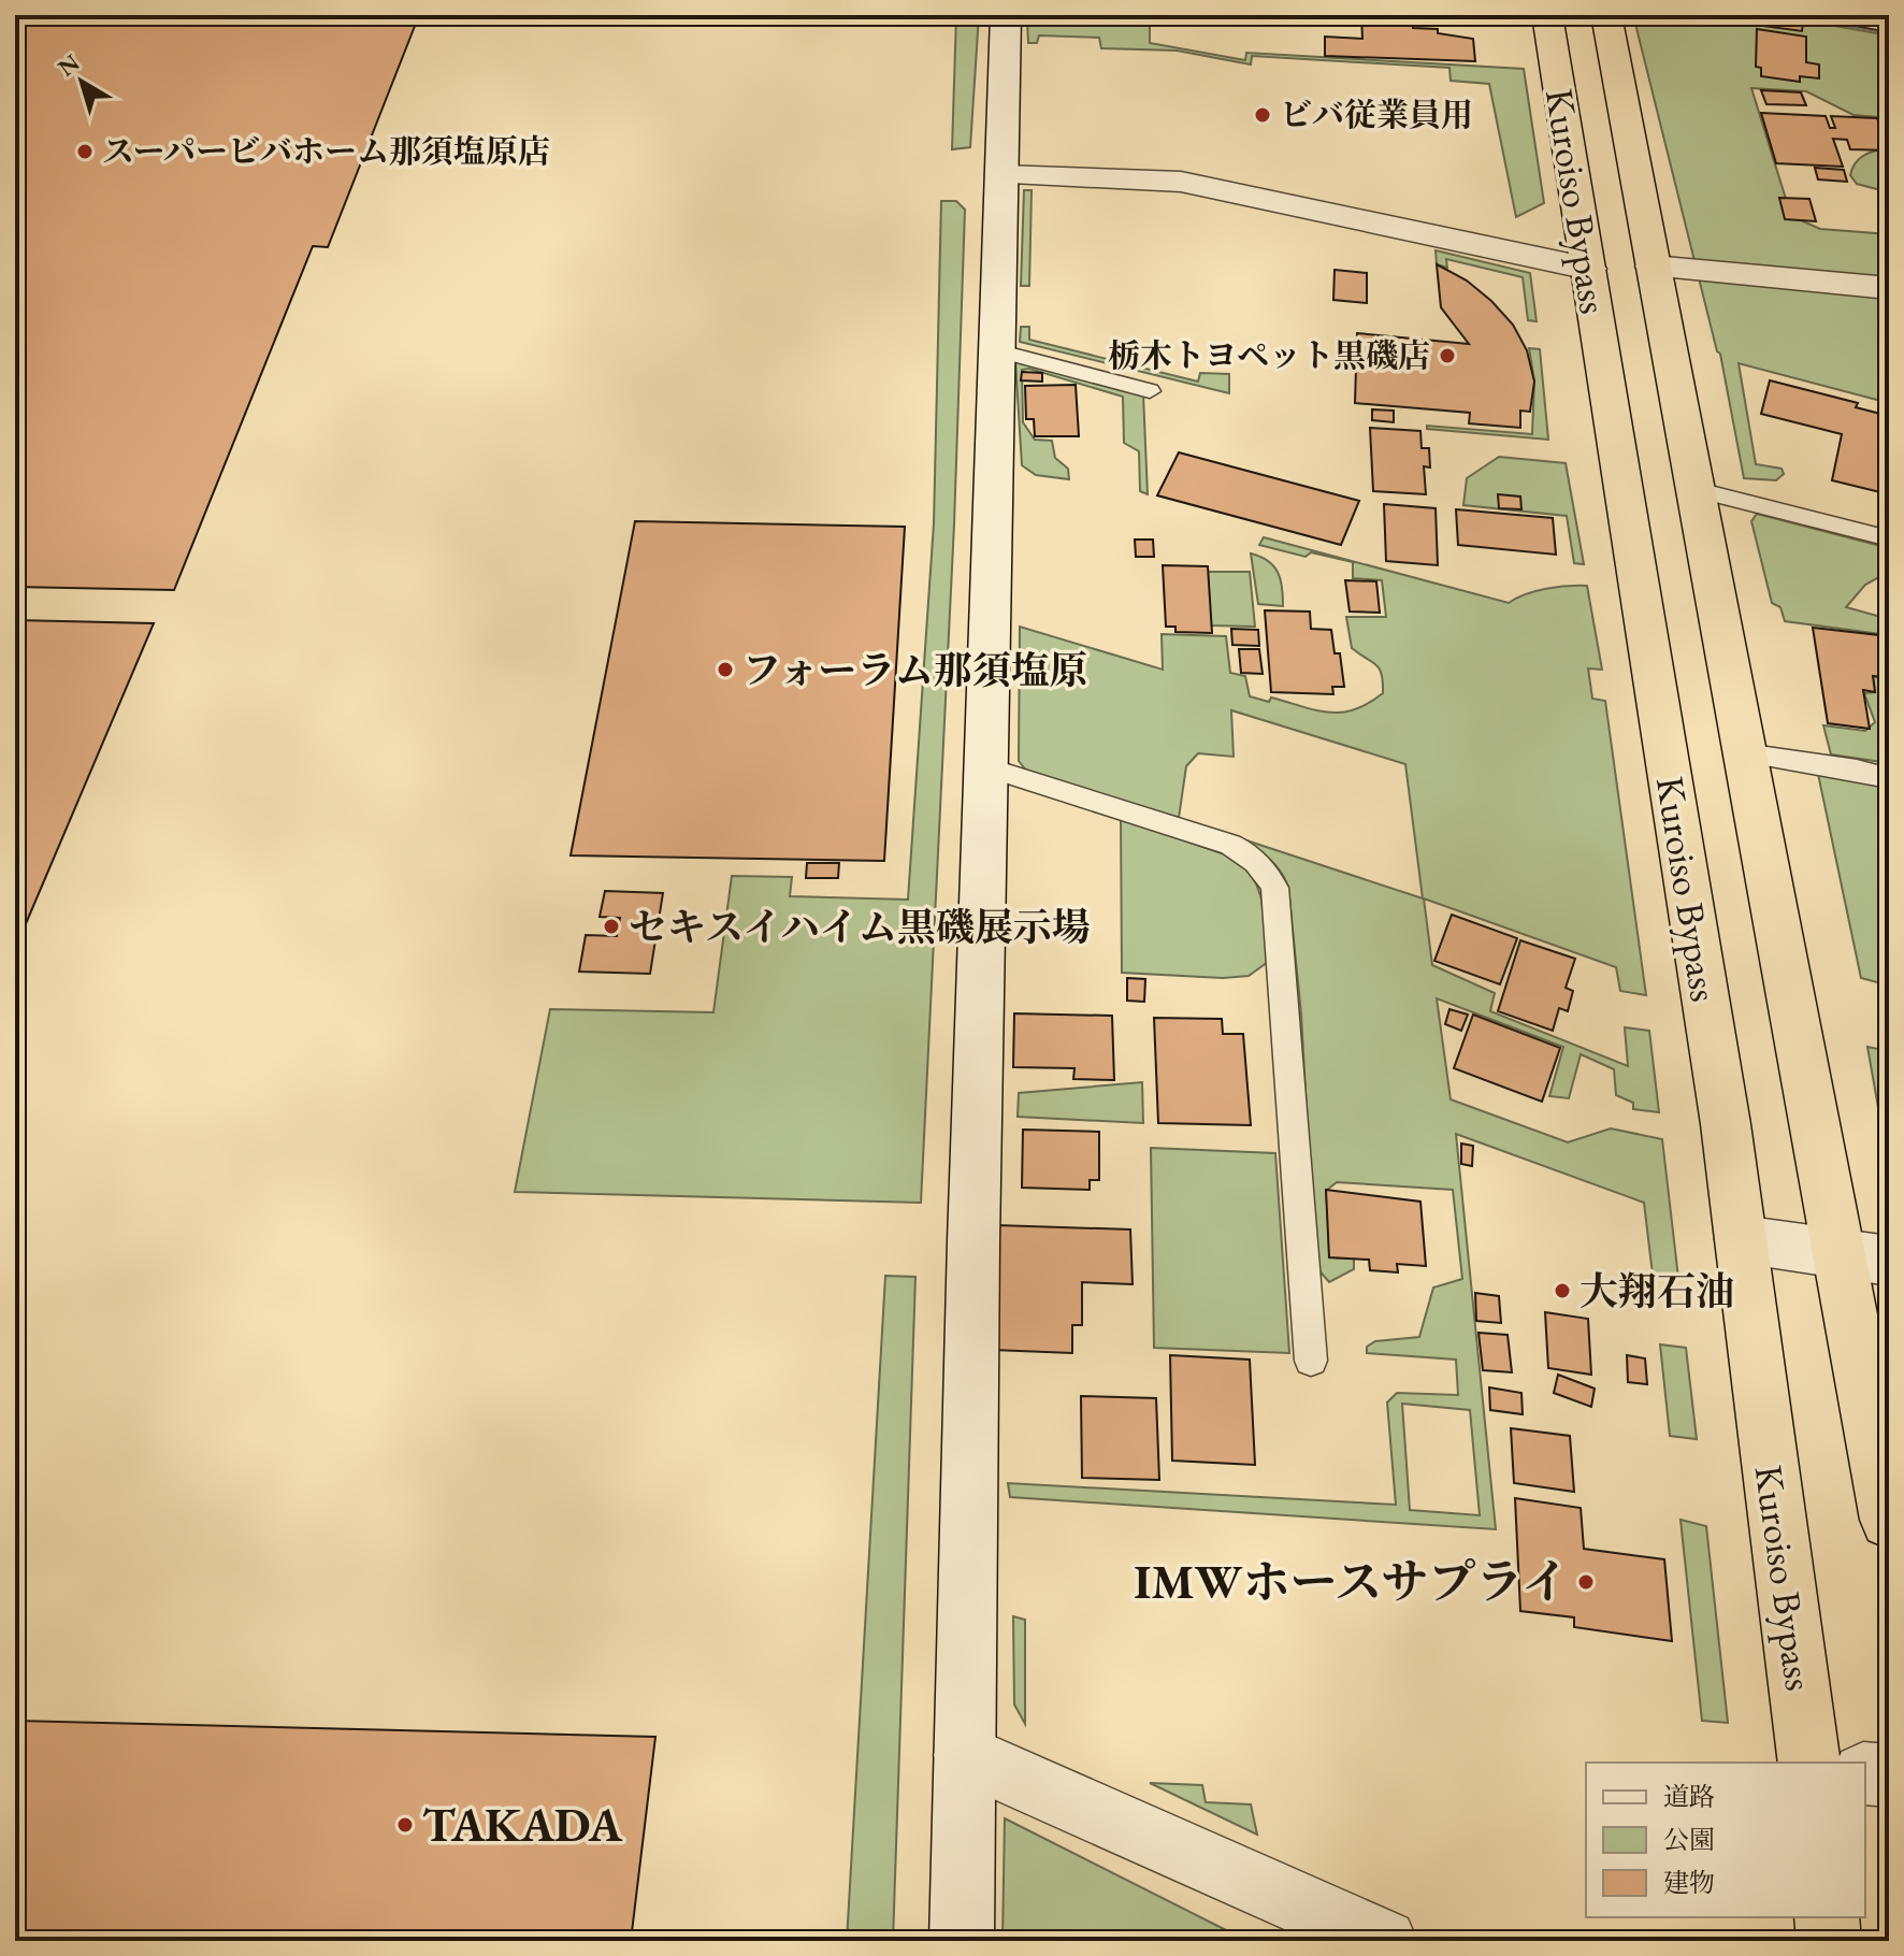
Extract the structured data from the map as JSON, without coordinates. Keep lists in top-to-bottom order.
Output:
{
  "streets": {
    "highway": ["Kuroiso Bypass"]
  },
  "places": [
    "ビバ従業員用",
    "スーパービバホーム那須塩原店",
    "栃木トヨペット黒磯店",
    "フォーラム那須塩原",
    "セキスイハイム黒磯展示場",
    "大翔石油",
    "IMWホースサプライ",
    "TAKADA"
  ],
  "legend": ["道路", "公園", "建物"],
  "north": "top left"
}
